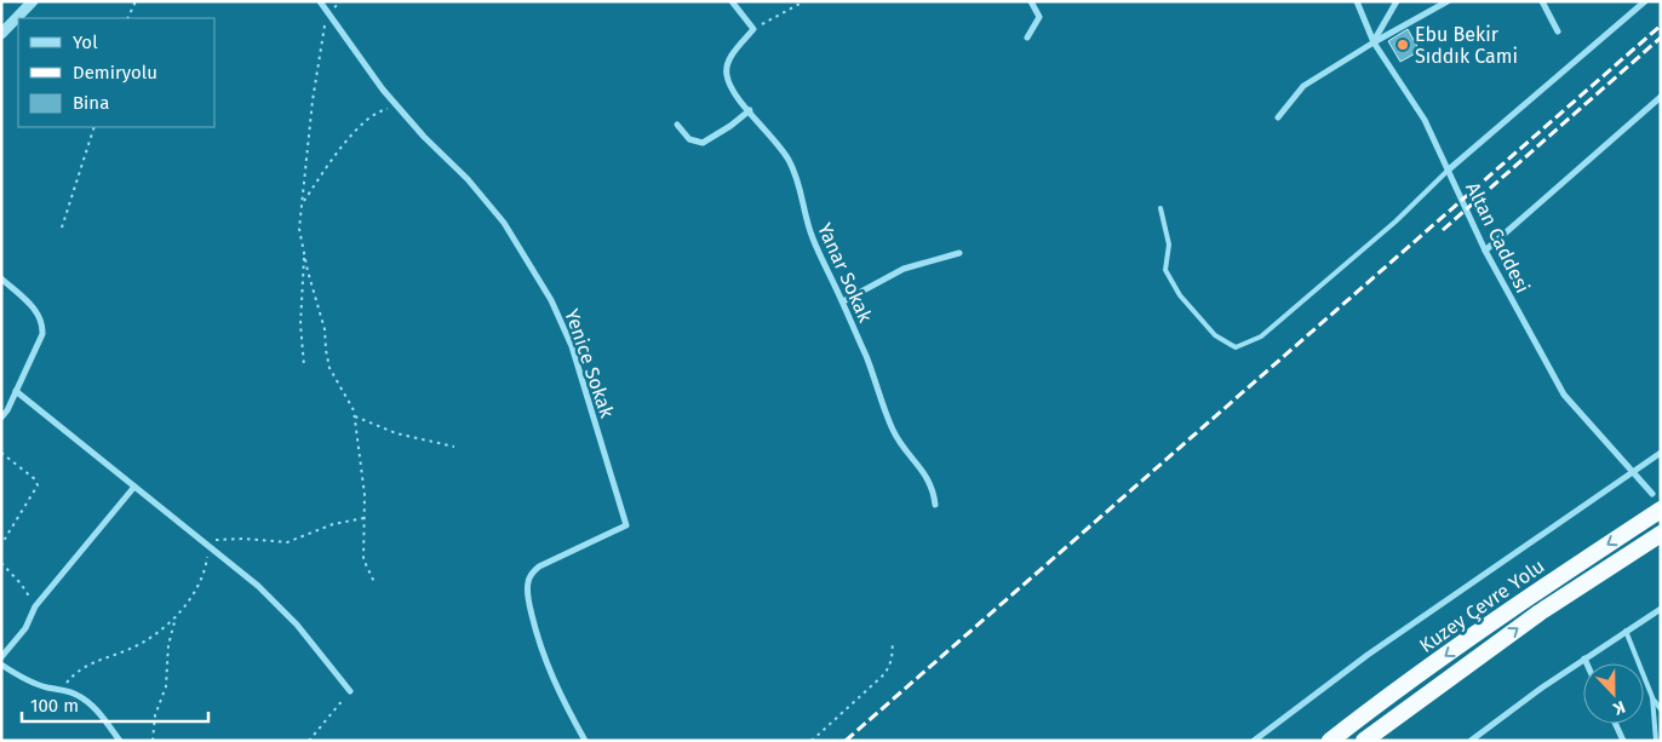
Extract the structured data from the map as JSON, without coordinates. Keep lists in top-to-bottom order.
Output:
{
  "streets": {
    "highway": ["Kuzey Çevre Yolu"],
    "street": ["Altan Caddesi", "Yanar Sokak", "Yenice Sokak"]
  },
  "places": ["Ebu Bekir Sıddık Cami"],
  "legend": ["Yol", "Demiryolu", "Bina"],
  "scale_bar": "100 m",
  "north": "bottom"
}
